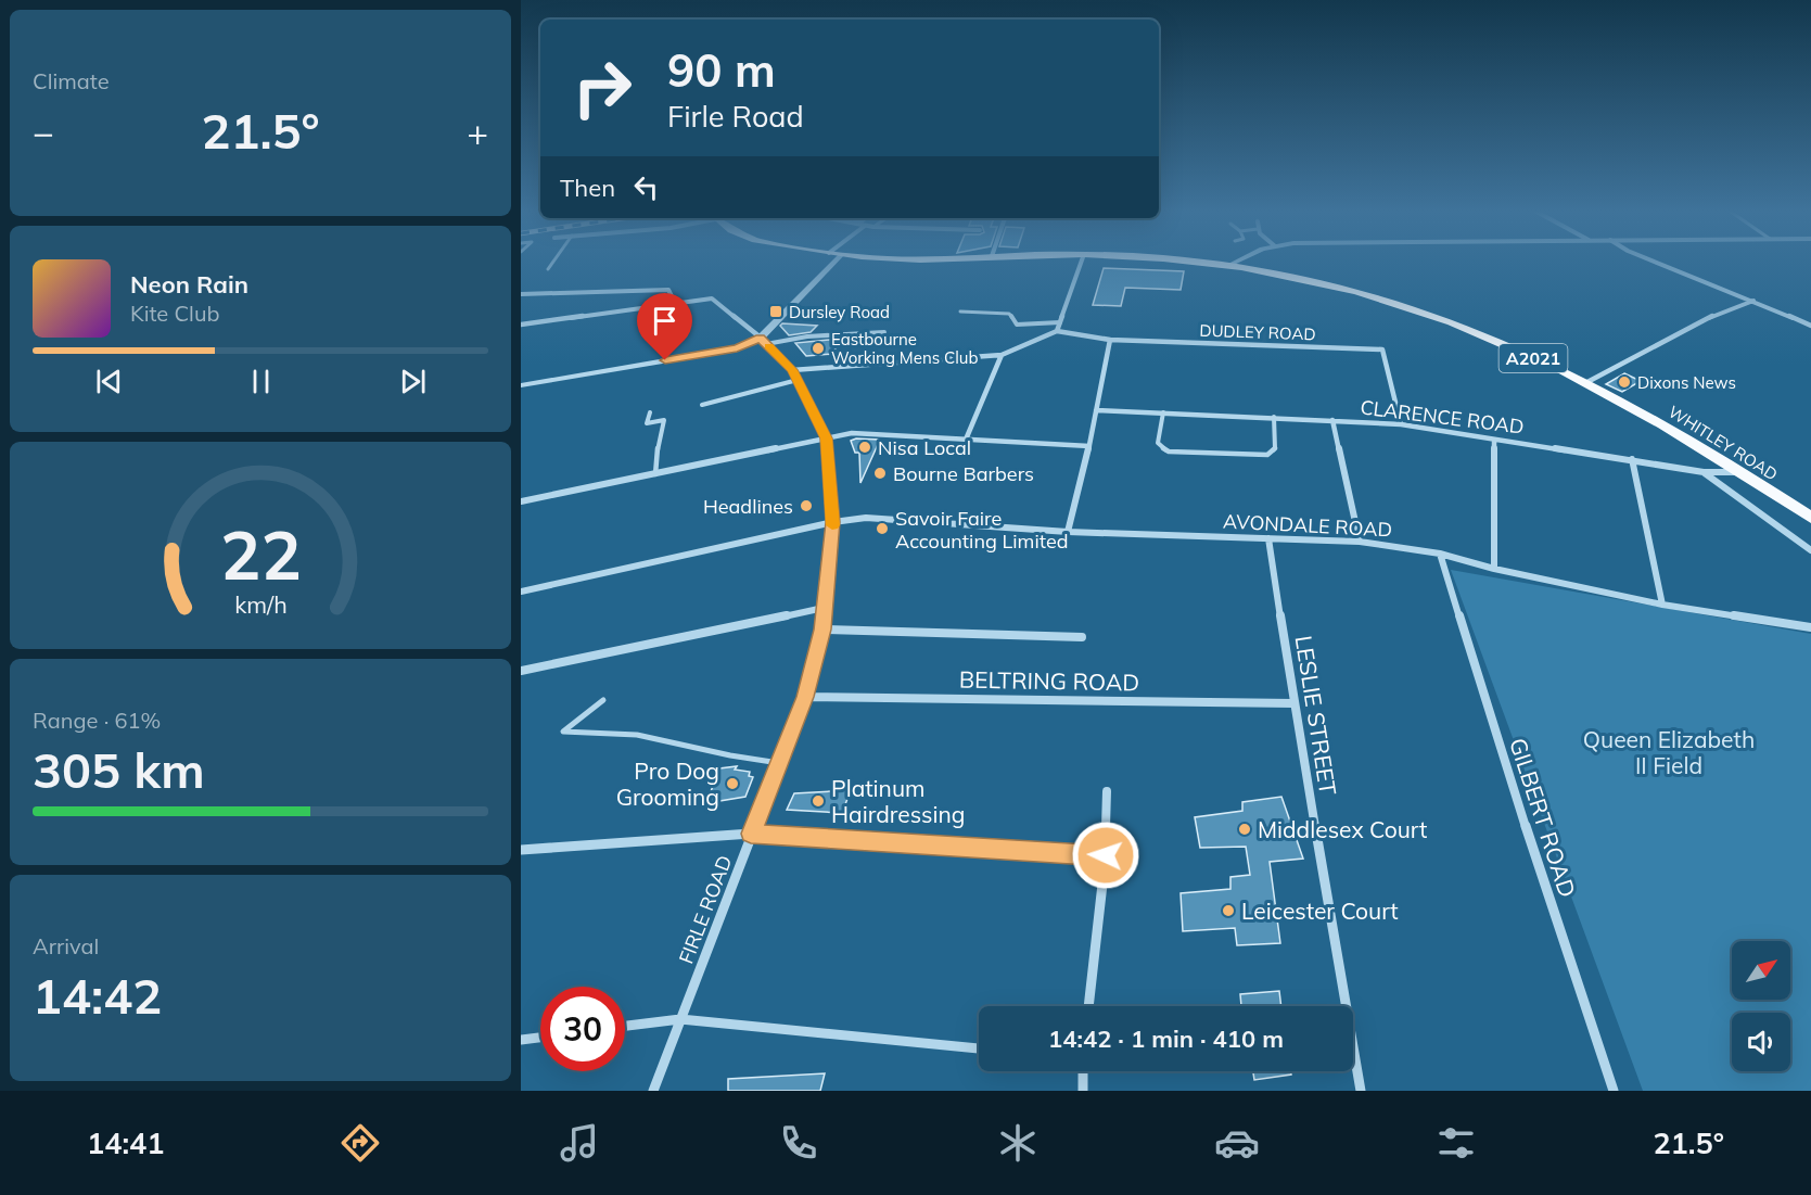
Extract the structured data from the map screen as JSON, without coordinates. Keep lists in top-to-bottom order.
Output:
{
  "streets": {
    "main road": ["A2021", "WHITLEY ROAD"],
    "street": [
      "DUDLEY ROAD",
      "CLARENCE ROAD",
      "AVONDALE ROAD",
      "BELTRING ROAD",
      "LESLIE STREET",
      "GILBERT ROAD",
      "FIRLE ROAD"
    ]
  },
  "crossings": [
    ["DUDLEY ROAD", "CLARENCE ROAD"],
    ["CLARENCE ROAD", "WHITLEY ROAD"],
    ["AVONDALE ROAD", "LESLIE STREET"],
    ["AVONDALE ROAD", "GILBERT ROAD"],
    ["AVONDALE ROAD", "FIRLE ROAD"],
    ["BELTRING ROAD", "LESLIE STREET"],
    ["BELTRING ROAD", "FIRLE ROAD"]
  ],
  "parks": ["Queen Elizabeth II Field"],
  "places": {
    "transit": ["Dursley Road"],
    "other": [
      "Eastbourne Working Mens Club",
      "Dixons News",
      "Nisa Local",
      "Bourne Barbers",
      "Headlines",
      "Savoir Faire Accounting Limited",
      "Pro Dog Grooming",
      "Platinum Hairdressing",
      "Middlesex Court",
      "Leicester Court"
    ]
  },
  "north": "top right",
  "page": {
    "tile": [
      "Climate",
      ["Range · 61%", "305 km"],
      ["Arrival", "14:42"]
    ],
    "turn": ["90 m", "Firle Road"],
    "heat": ["−", "21.5°", "+"],
    "then": "Then",
    "song": ["Neon Rain", "Kite Club"],
    "limit": "30",
    "trip": "14:42 · 1 min · 410 m",
    "tabs": ["14:41", "21.5°"],
    "gauge": ["22", "km/h"]
  }
}
